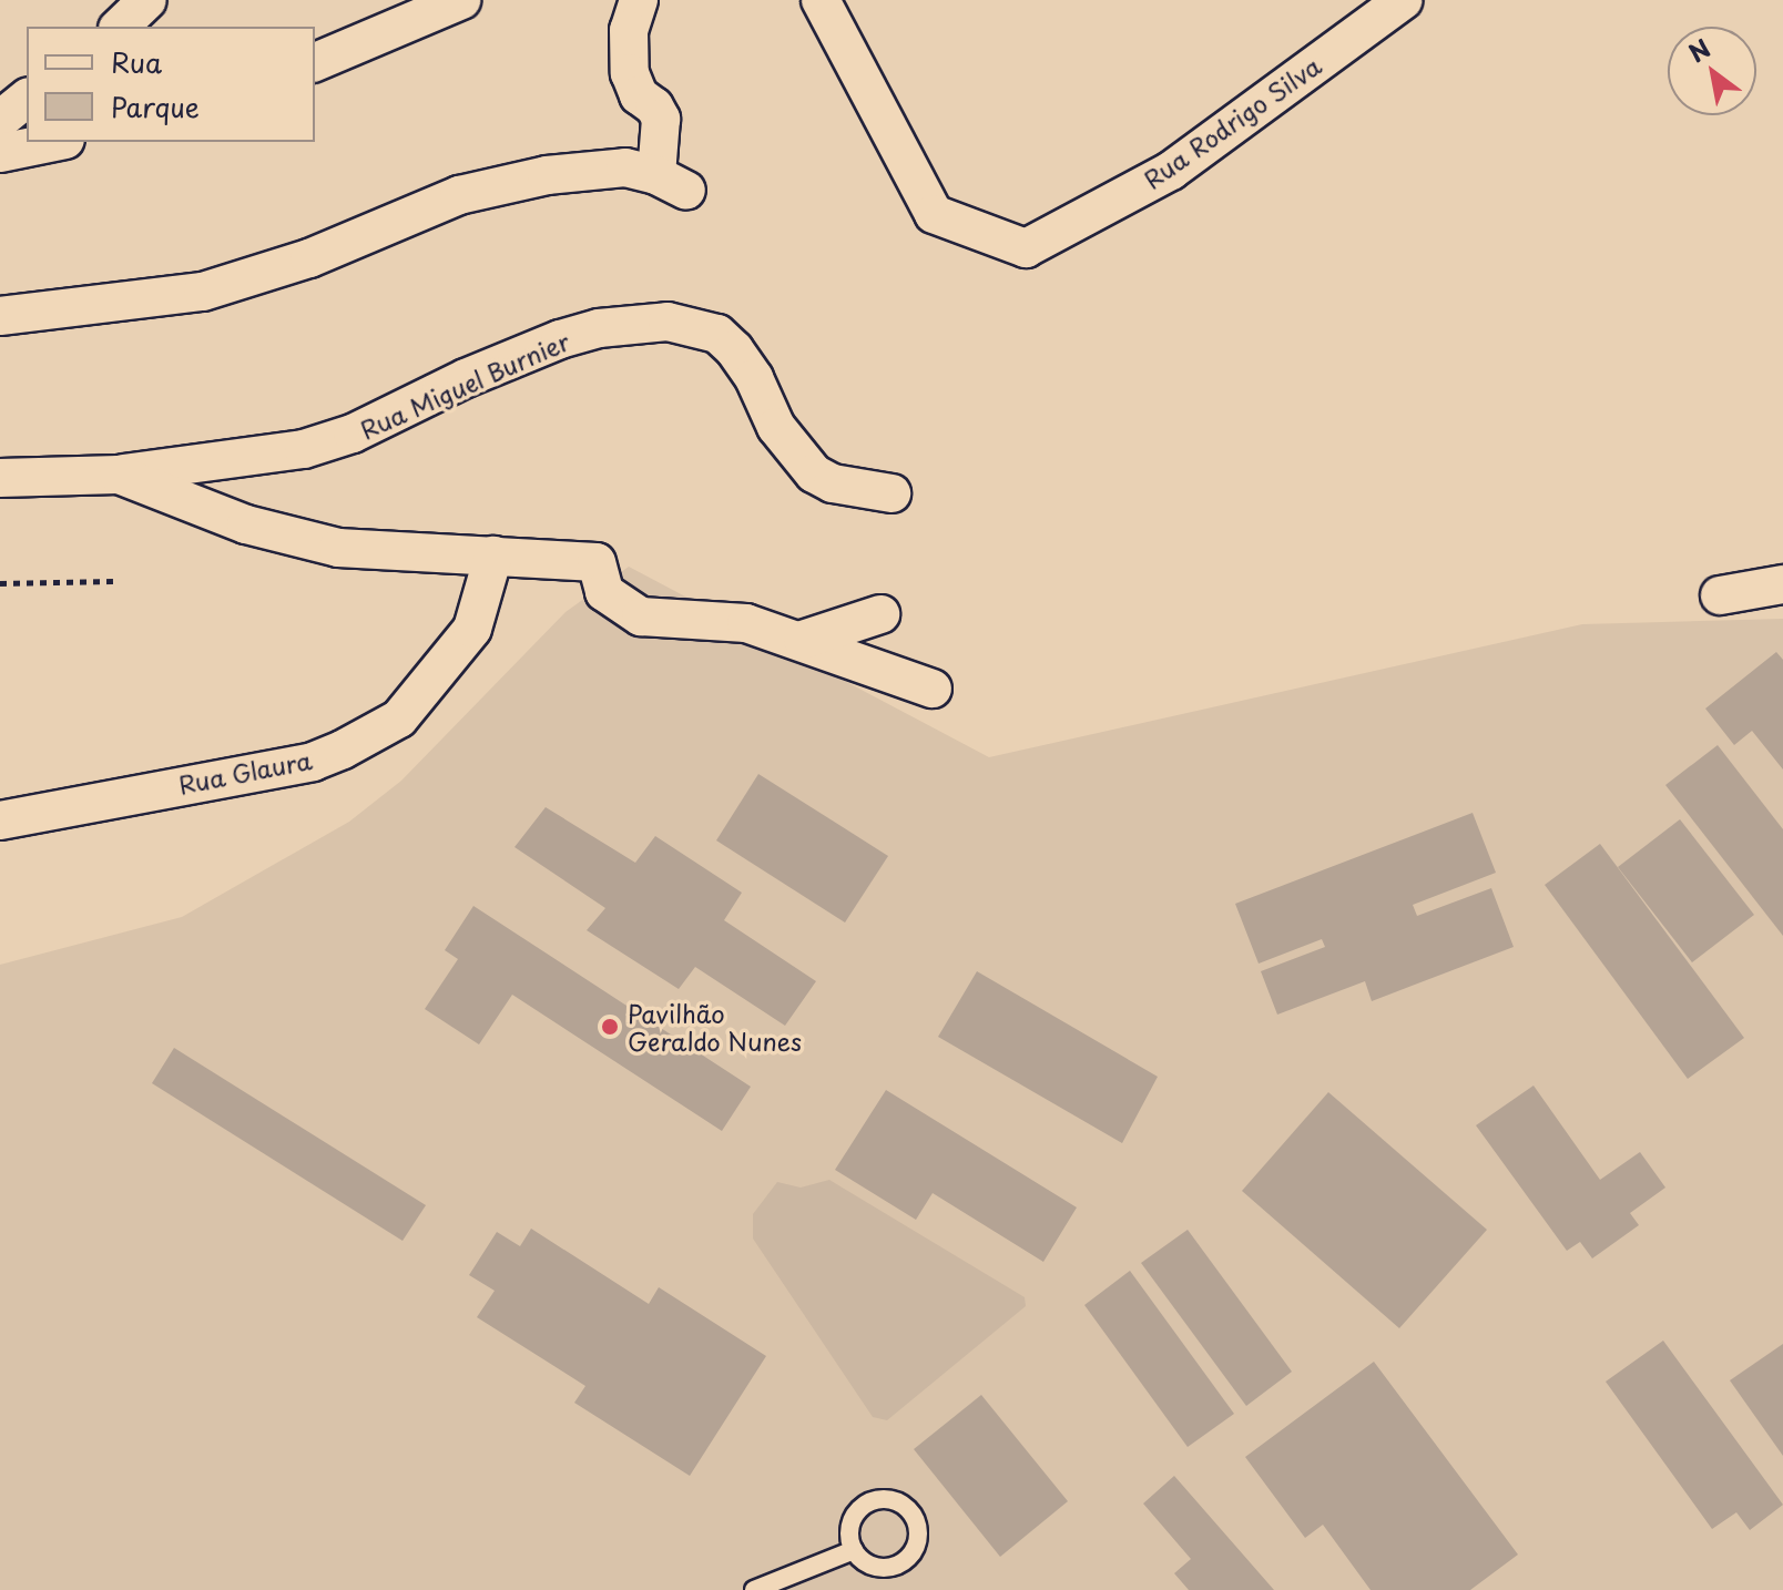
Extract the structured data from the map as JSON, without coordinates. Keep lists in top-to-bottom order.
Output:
{
  "streets": {
    "street": ["Rua Rodrigo Silva", "Rua Miguel Burnier", "Rua Glaura"]
  },
  "places": ["Pavilhão Geraldo Nunes"],
  "legend": ["Rua", "Parque"],
  "north": "top left"
}
